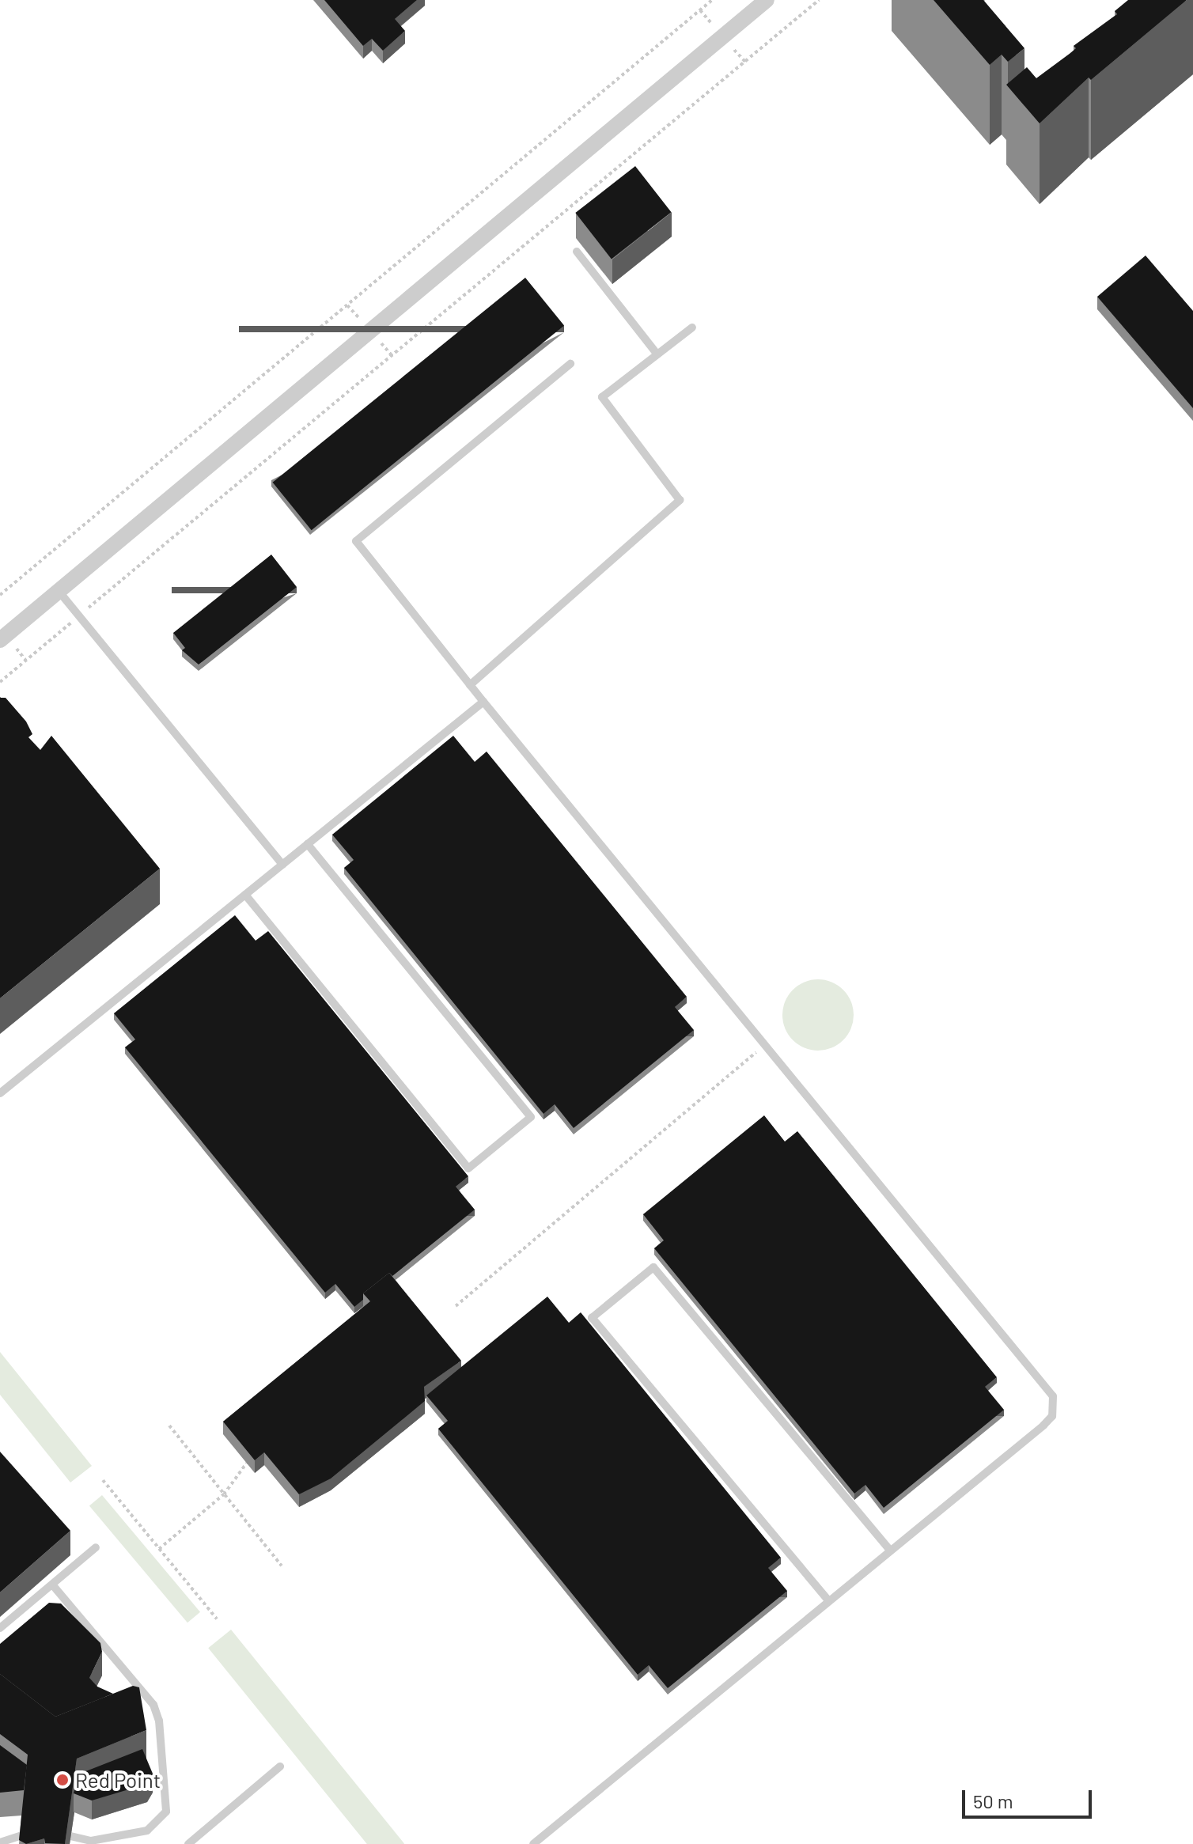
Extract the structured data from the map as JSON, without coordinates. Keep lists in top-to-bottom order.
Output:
{
  "places": ["Red Point"],
  "scale_bar": "50 m"
}
